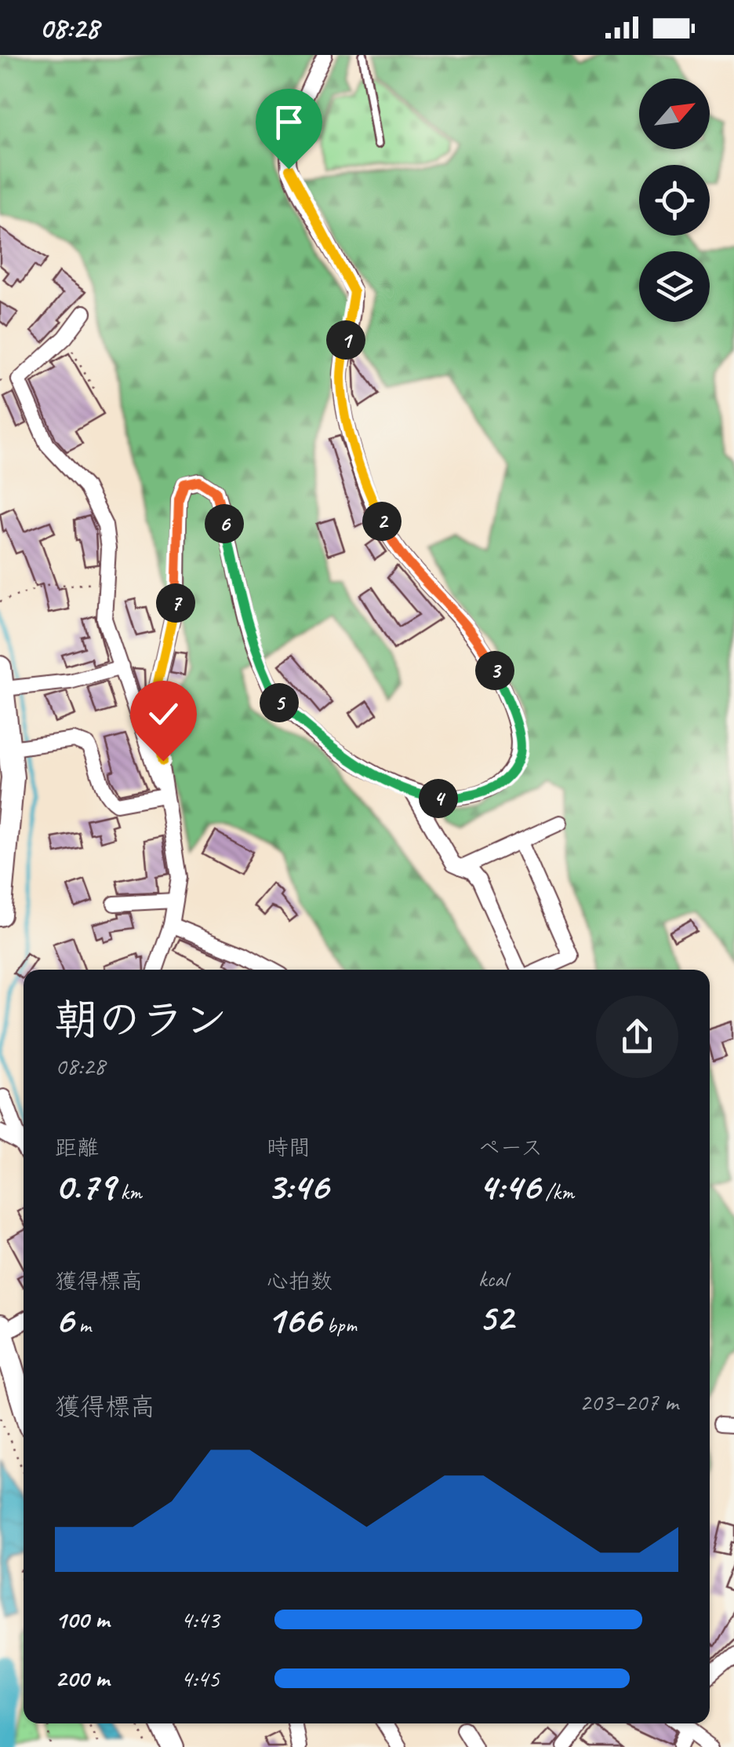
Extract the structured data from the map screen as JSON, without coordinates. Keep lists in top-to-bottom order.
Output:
{
  "north": "top right",
  "page": {
    "status": "08:28",
    "pins": [
      "1",
      "2",
      "6",
      "7",
      "3",
      "5",
      "4"
    ],
    "heading": ["朝のラン", "08:28"],
    "stats": [
      ["距離", "0.79 km"],
      ["時間", "3:46"],
      ["ペース", "4:46 /km"],
      ["獲得標高", "6 m"],
      ["心拍数", "166 bpm"],
      ["kcal", "52"]
    ],
    "chart": ["獲得標高", "203–207 m"],
    "list": [
      {
        "name": "100 m",
        "note": "4:43"
      },
      {
        "name": "200 m",
        "note": "4:45"
      }
    ]
  }
}
